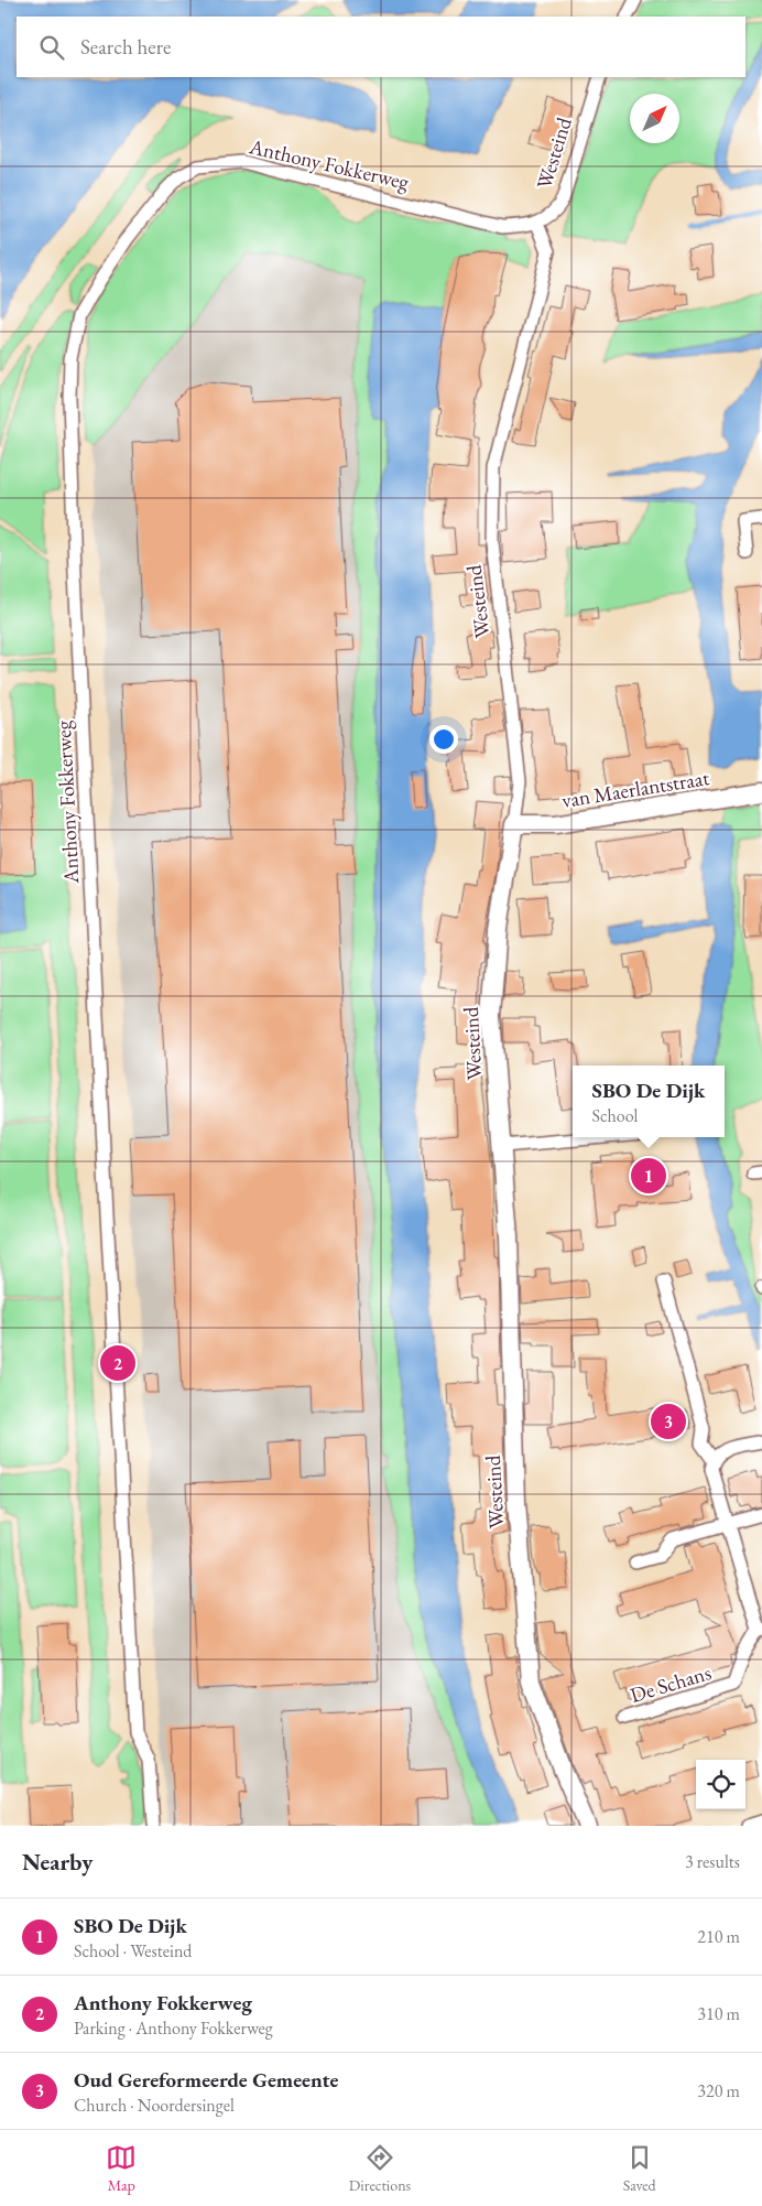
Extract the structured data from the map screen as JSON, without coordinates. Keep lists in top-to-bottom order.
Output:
{
  "streets": {
    "street": [
      "Westeind",
      "Anthony Fokkerweg",
      "van Maerlantstraat",
      "De Schans"
    ]
  },
  "crossings": [
    ["Westeind", "Anthony Fokkerweg"],
    ["Westeind", "van Maerlantstraat"]
  ],
  "north": "top right",
  "page": {
    "search": "Search here",
    "popup": ["SBO De Dijk", "School"],
    "pins": ["1", "2", "3"],
    "heading": ["Nearby", "3 results"],
    "list": [
      {
        "mark": "1",
        "name": "SBO De Dijk",
        "note": "School · Westeind",
        "value": "210 m"
      },
      {
        "mark": "2",
        "name": "Anthony Fokkerweg",
        "note": "Parking · Anthony Fokkerweg",
        "value": "310 m"
      },
      {
        "mark": "3",
        "name": "Oud Gereformeerde Gemeente",
        "note": "Church · Noordersingel",
        "value": "320 m"
      }
    ],
    "nav": ["Map", "Directions", "Saved"]
  }
}
